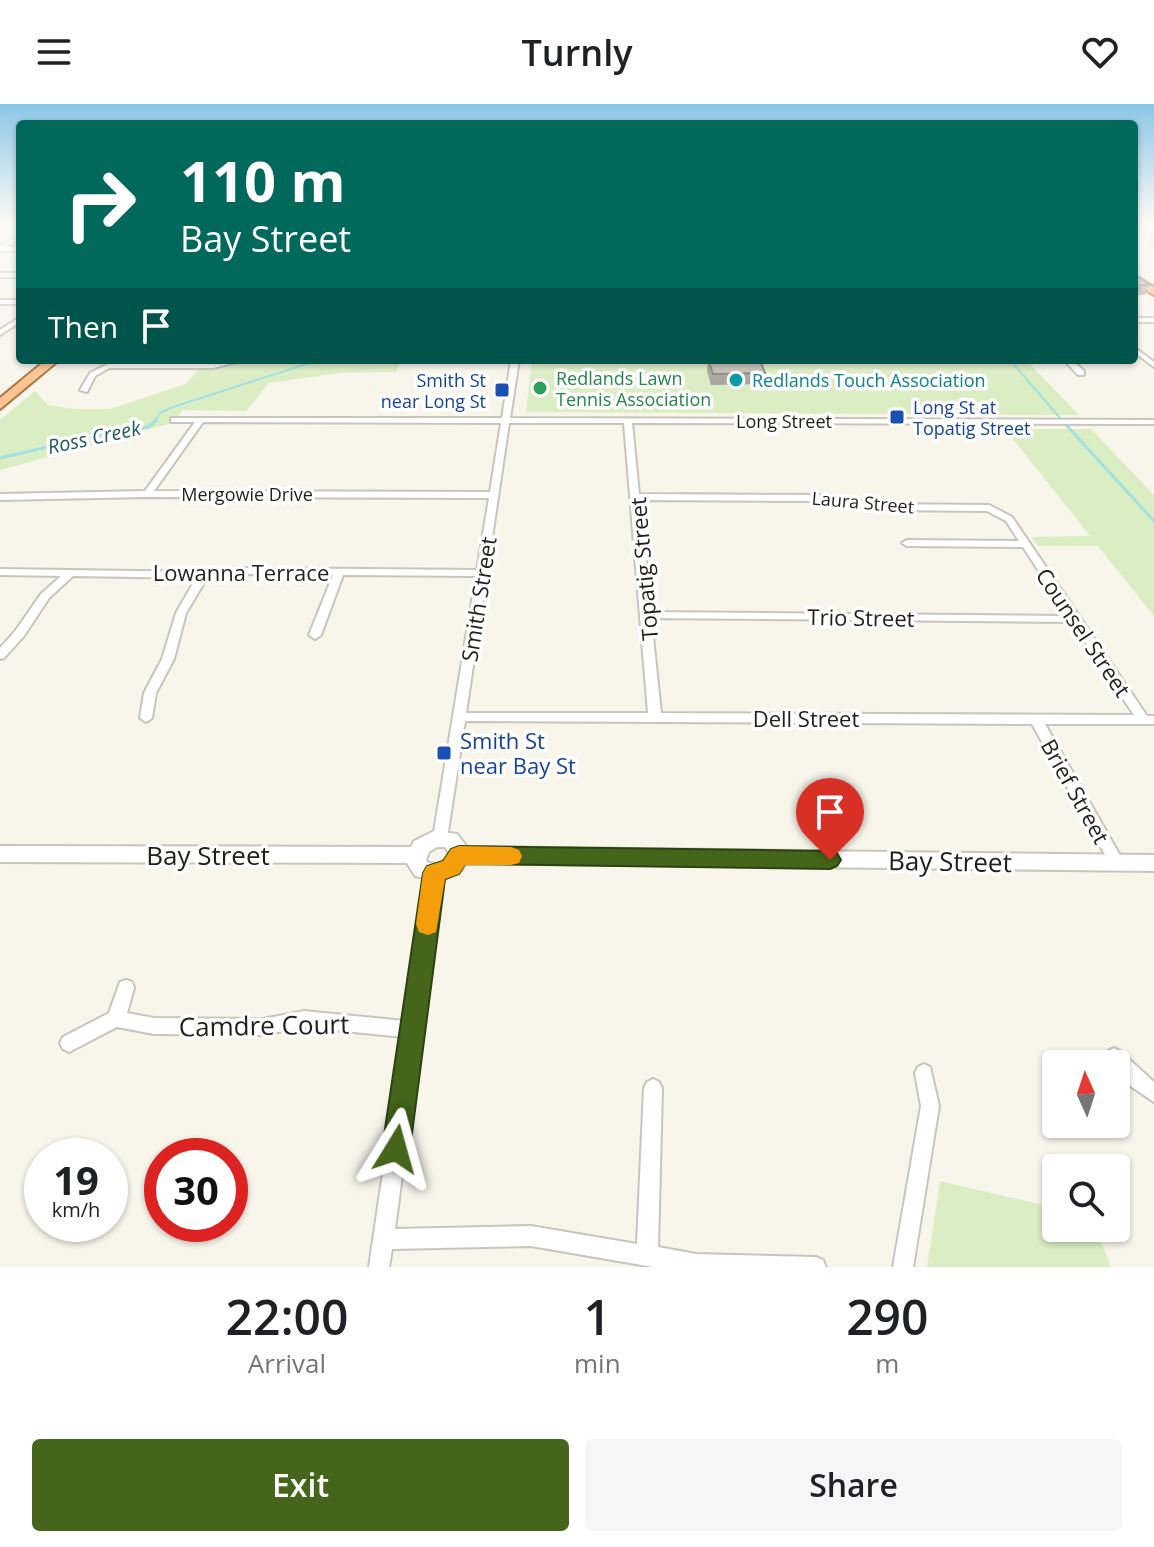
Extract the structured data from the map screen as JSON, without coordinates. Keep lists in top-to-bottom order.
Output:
{
  "streets": {
    "street": [
      "Long Street",
      "Mergowie Drive",
      "Laura Street",
      "Topatig Street",
      "Lowanna Terrace",
      "Smith Street",
      "Trio Street",
      "Counsel Street",
      "Dell Street",
      "Brief Street",
      "Bay Street",
      "Camdre Court"
    ]
  },
  "crossings": [
    ["Long Street", "Topatig Street"],
    ["Long Street", "Smith Street"],
    ["Mergowie Drive", "Smith Street"],
    ["Laura Street", "Topatig Street"],
    ["Laura Street", "Counsel Street"],
    ["Topatig Street", "Trio Street"],
    ["Topatig Street", "Dell Street"],
    ["Lowanna Terrace", "Smith Street"],
    ["Smith Street", "Dell Street"],
    ["Smith Street", "Bay Street"],
    ["Trio Street", "Counsel Street"],
    ["Counsel Street", "Dell Street"],
    ["Dell Street", "Brief Street"],
    ["Brief Street", "Bay Street"]
  ],
  "water": ["Ross Creek"],
  "places": {
    "other": ["Redlands Touch Association", "Redlands Lawn Tennis Association"],
    "transit": ["Smith St near Long St", "Long St at Topatig Street", "Smith St near Bay St"]
  },
  "north": "top",
  "page": {
    "header": "Turnly",
    "turn": ["110 m", "Bay Street"],
    "then": "Then",
    "speed": "19 km/h",
    "limit": "30",
    "eta": [
      "22:00",
      "Arrival",
      "1",
      "min",
      "290",
      "m"
    ],
    "buttons": ["Exit", "Share"]
  }
}
